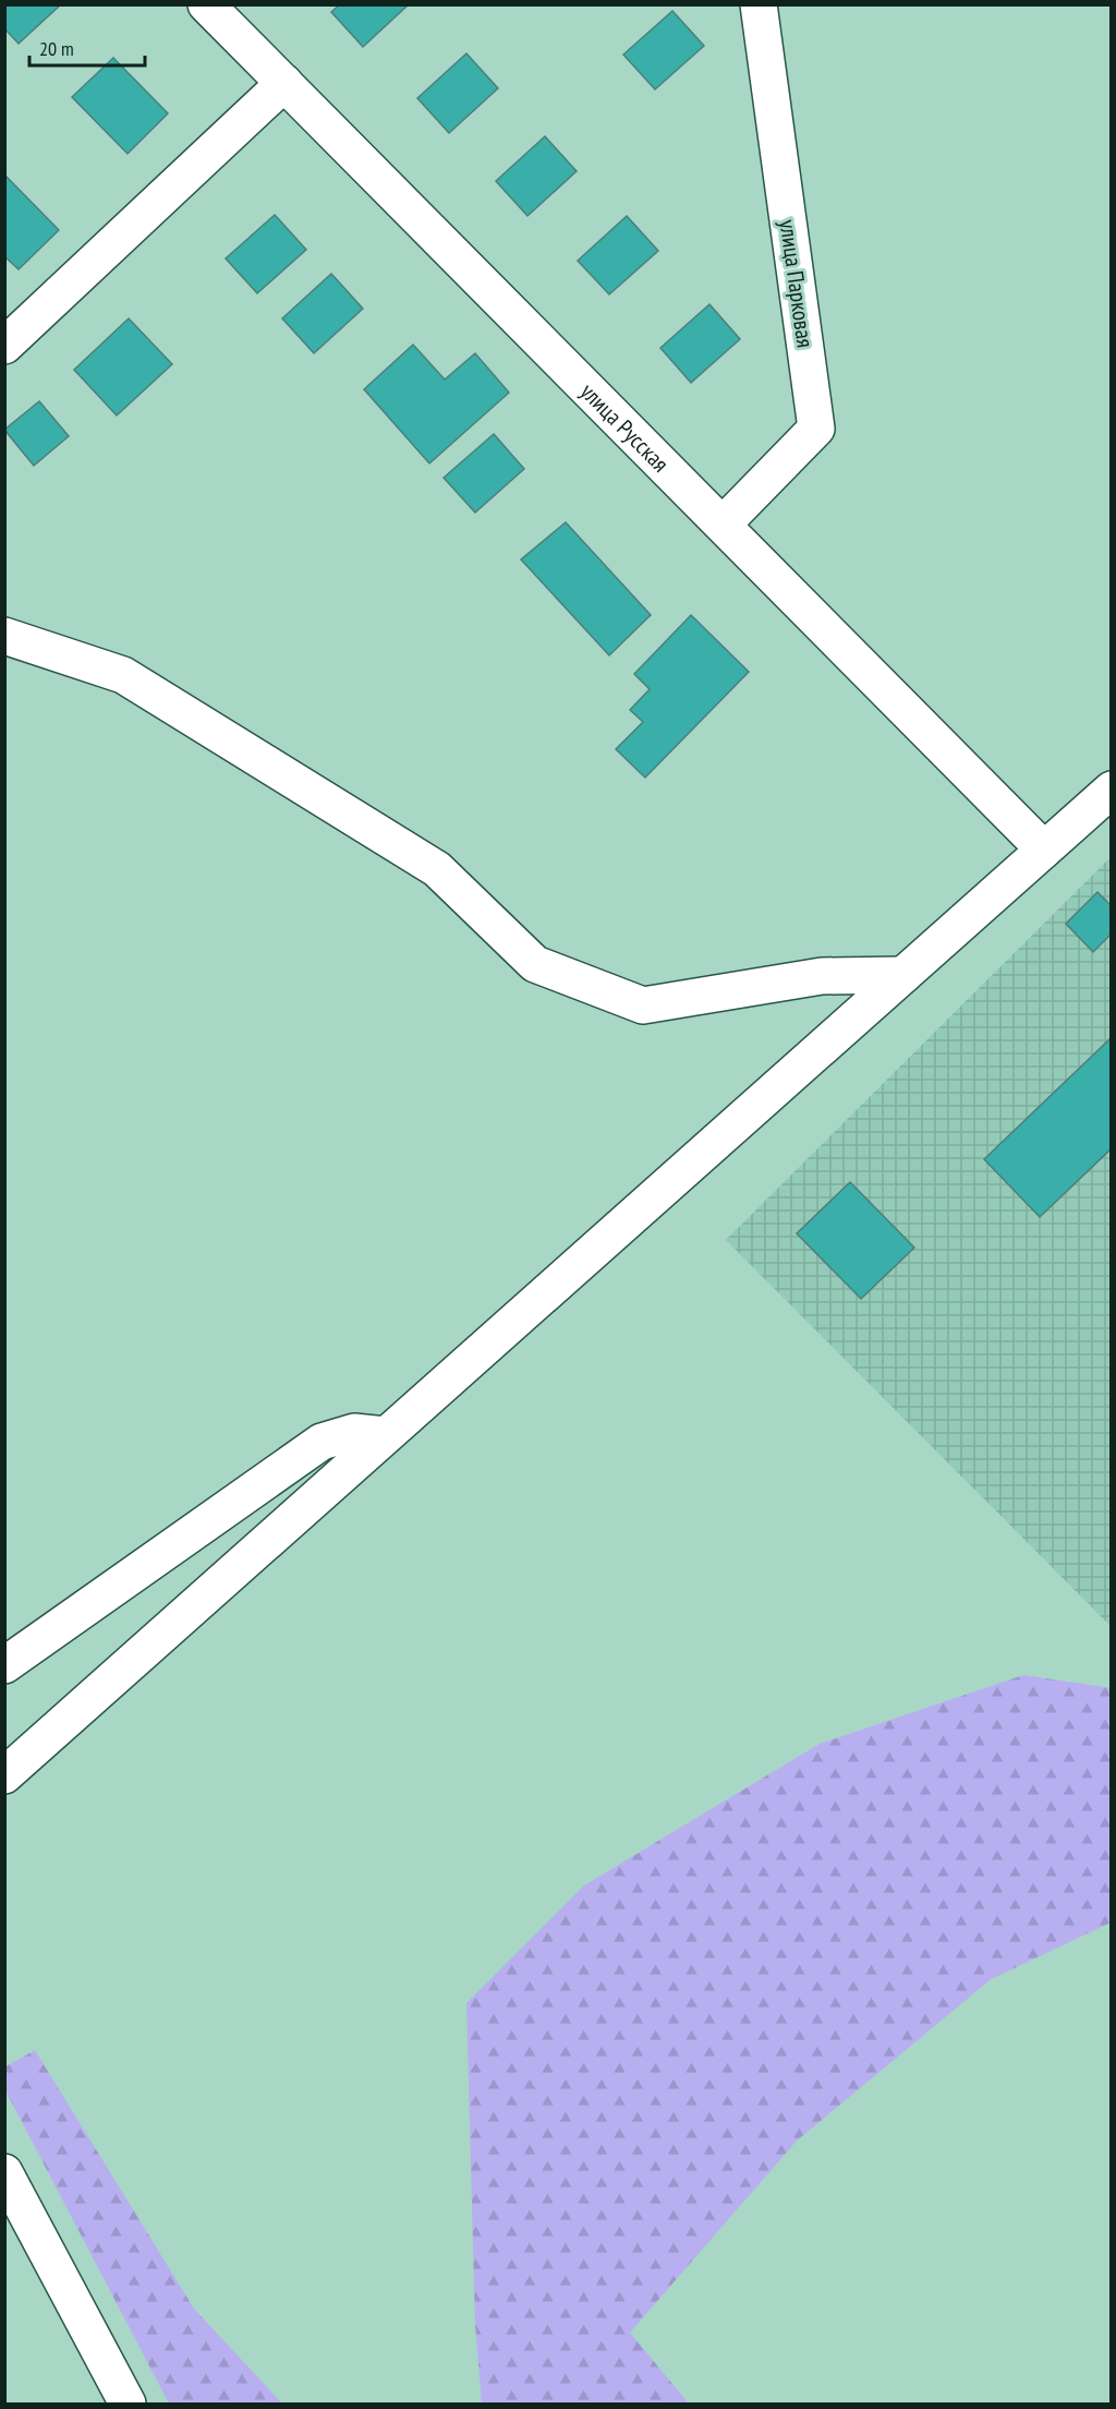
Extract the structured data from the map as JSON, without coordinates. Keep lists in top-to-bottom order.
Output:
{
  "streets": {
    "street": ["улица Парковая", "улица Русская"]
  },
  "crossings": [
    ["улица Парковая", "улица Русская"]
  ],
  "scale_bar": "20 m"
}
